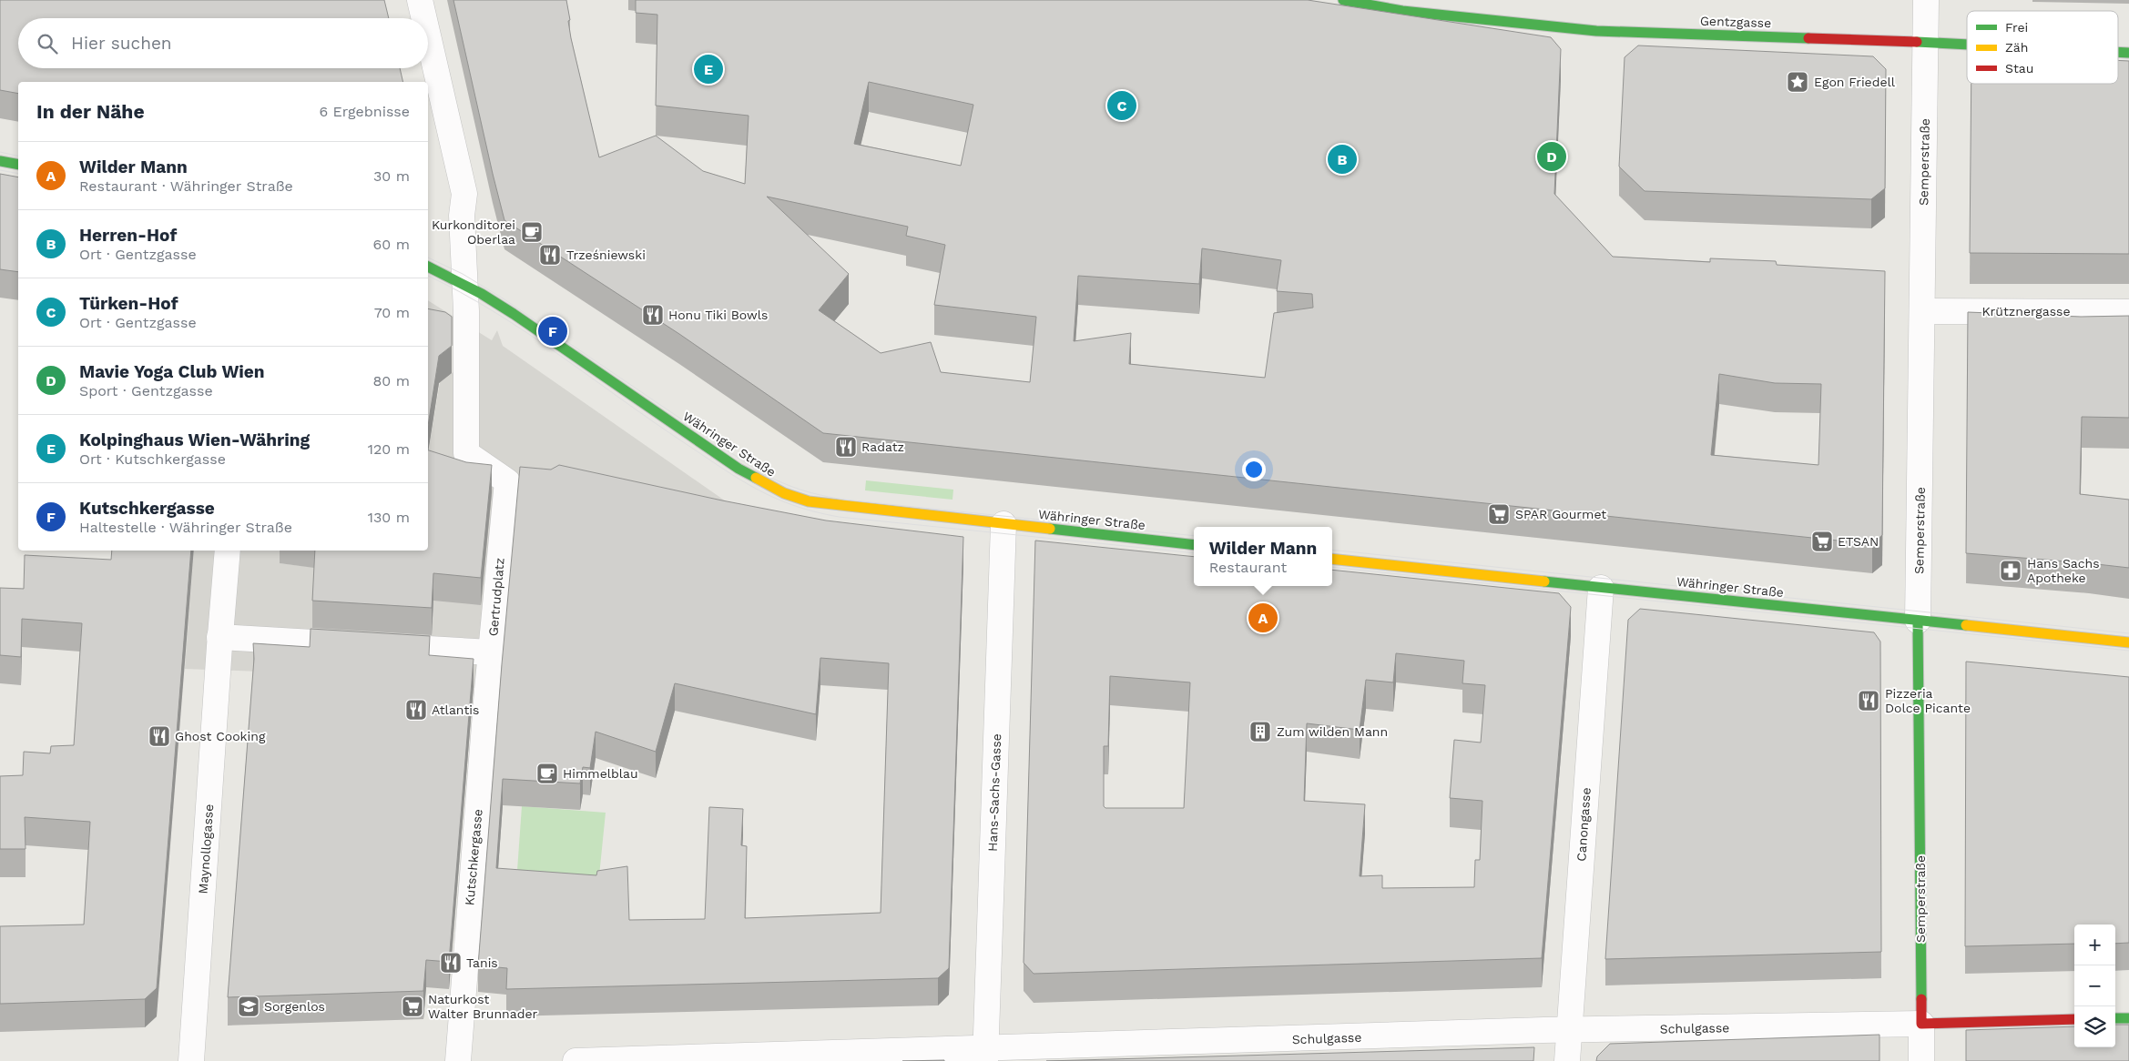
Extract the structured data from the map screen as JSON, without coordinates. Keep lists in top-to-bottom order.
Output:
{
  "streets": {
    "main road": [
      "Gentzgasse",
      "Semperstraße",
      "Währinger Straße",
      "Schulgasse"
    ],
    "street": [
      "Krütznergasse",
      "Gertrudplatz",
      "Hans-Sachs-Gasse",
      "Canongasse",
      "Maynollogasse",
      "Kutschkergasse"
    ]
  },
  "crossings": [
    ["Gentzgasse", "Semperstraße"],
    ["Semperstraße", "Krütznergasse"],
    ["Semperstraße", "Währinger Straße"],
    ["Semperstraße", "Schulgasse"],
    ["Währinger Straße", "Gertrudplatz"],
    ["Währinger Straße", "Hans-Sachs-Gasse"],
    ["Währinger Straße", "Canongasse"],
    ["Gertrudplatz", "Maynollogasse"],
    ["Gertrudplatz", "Kutschkergasse"],
    ["Hans-Sachs-Gasse", "Schulgasse"],
    ["Canongasse", "Schulgasse"]
  ],
  "places": {
    "place": ["Egon Friedell"],
    "cafe": ["Kurkonditorei Oberlaa", "Himmelblau"],
    "restaurant": [
      "Trześniewski",
      "Honu Tiki Bowls",
      "Radatz",
      "Pizzeria Dolce Picante",
      "Atlantis",
      "Ghost Cooking",
      "Tanis"
    ],
    "supermarket": ["SPAR Gourmet", "ETSAN", "Naturkost Walter Brunnader"],
    "pharmacy": ["Hans Sachs Apotheke"],
    "building": ["Zum wilden Mann"],
    "school or university": ["Sorgenlos"]
  },
  "legend": ["Frei", "Zäh", "Stau"],
  "page": {
    "search": "Hier suchen",
    "pins": [
      "E",
      "C",
      "D",
      "B",
      "F",
      "A"
    ],
    "heading": ["In der Nähe", "6 Ergebnisse"],
    "list": [
      {
        "mark": "A",
        "name": "Wilder Mann",
        "note": "Restaurant · Währinger Straße",
        "value": "30 m"
      },
      {
        "mark": "B",
        "name": "Herren-Hof",
        "note": "Ort · Gentzgasse",
        "value": "60 m"
      },
      {
        "mark": "C",
        "name": "Türken-Hof",
        "note": "Ort · Gentzgasse",
        "value": "70 m"
      },
      {
        "mark": "D",
        "name": "Mavie Yoga Club Wien",
        "note": "Sport · Gentzgasse",
        "value": "80 m"
      },
      {
        "mark": "E",
        "name": "Kolpinghaus Wien-Währing",
        "note": "Ort · Kutschkergasse",
        "value": "120 m"
      },
      {
        "mark": "F",
        "name": "Kutschkergasse",
        "note": "Haltestelle · Währinger Straße",
        "value": "130 m"
      }
    ],
    "popup": ["Wilder Mann", "Restaurant"],
    "map_buttons": ["+", "−"]
  }
}
